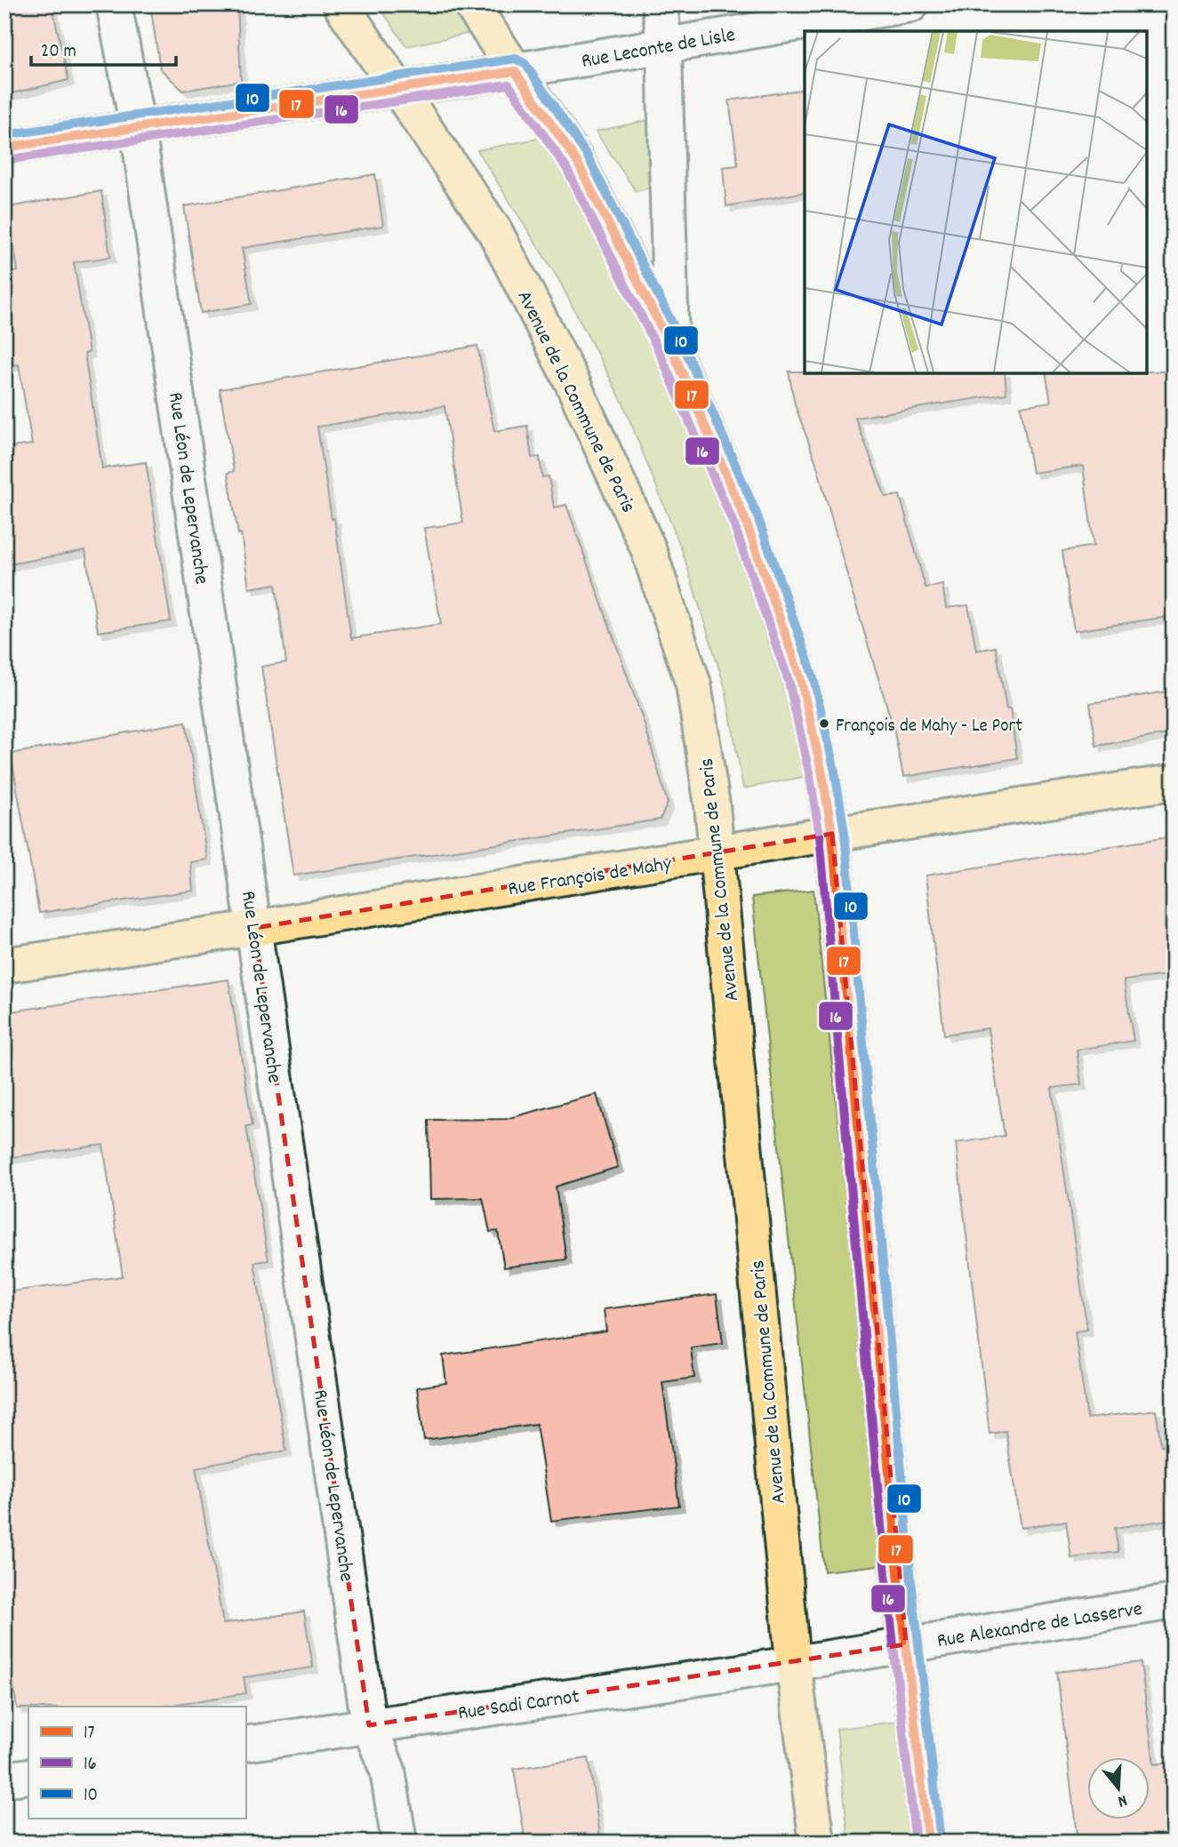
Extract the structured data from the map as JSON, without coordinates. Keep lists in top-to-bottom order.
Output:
{
  "streets": {
    "main road": ["Avenue de la Commune de Paris", "Rue François de Mahy"],
    "street": [
      "Rue Leconte de Lisle",
      "Rue Léon de Lepervanche",
      "Rue Alexandre de Lasserve",
      "Rue Sadi Carnot"
    ]
  },
  "crossings": [
    ["Rue Leconte de Lisle", "Avenue de la Commune de Paris"],
    ["Rue Leconte de Lisle", "Rue Léon de Lepervanche"],
    ["Avenue de la Commune de Paris", "Rue François de Mahy"],
    ["Avenue de la Commune de Paris", "Rue Alexandre de Lasserve"],
    ["Avenue de la Commune de Paris", "Rue Sadi Carnot"],
    ["Rue Léon de Lepervanche", "Rue François de Mahy"],
    ["Rue Léon de Lepervanche", "Rue Sadi Carnot"],
    ["Rue Alexandre de Lasserve", "Rue Sadi Carnot"]
  ],
  "places": ["François de Mahy - Le Port"],
  "lines": ["transit line 10", "transit line 17", "transit line 16"],
  "legend": ["17", "16", "10"],
  "scale_bar": "20 m",
  "north": "bottom"
}
